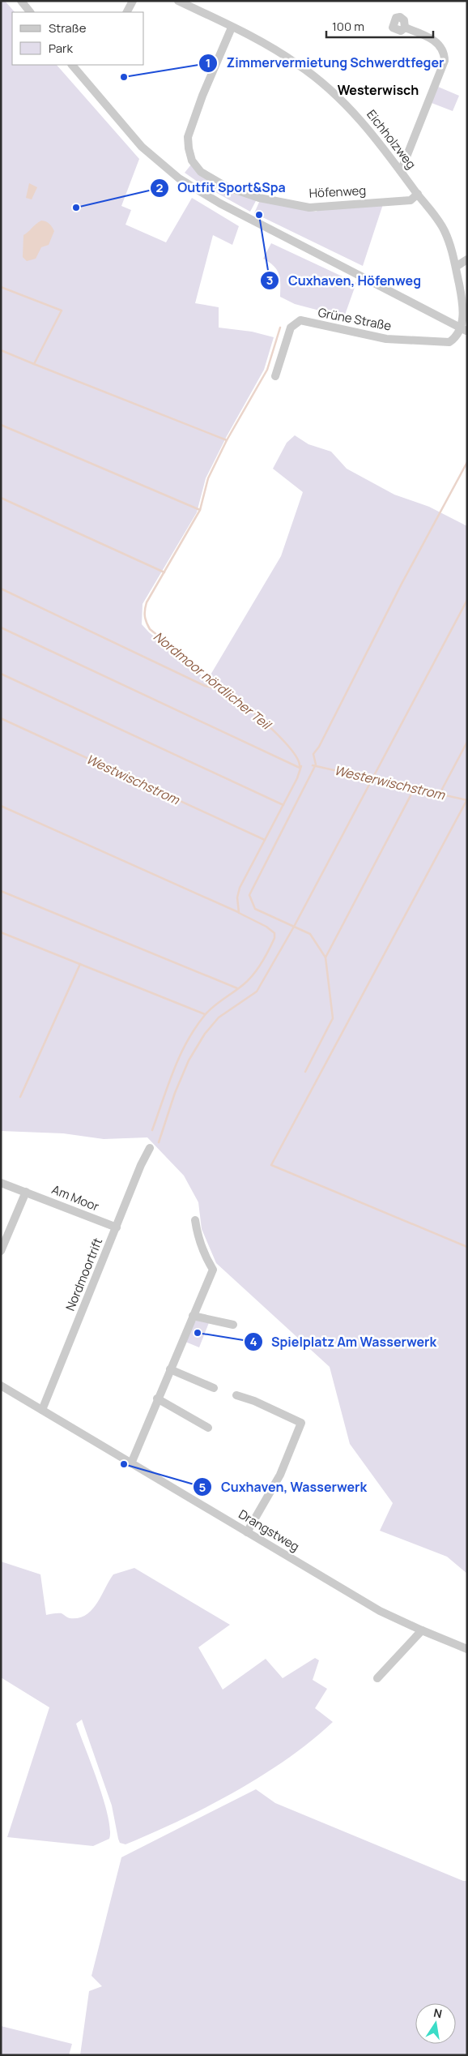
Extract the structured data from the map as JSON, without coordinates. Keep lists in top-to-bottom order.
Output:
{
  "streets": {
    "street": [
      "Eichholzweg",
      "Höfenweg",
      "Grüne Straße",
      "Am Moor",
      "Nordmoortrift",
      "Drangstweg"
    ]
  },
  "crossings": [
    ["Eichholzweg", "Höfenweg"],
    ["Eichholzweg", "Grüne Straße"],
    ["Am Moor", "Nordmoortrift"],
    ["Nordmoortrift", "Drangstweg"]
  ],
  "districts": ["Westerwisch"],
  "water": ["Nordmoor nördlicher Teil", "Westwischstrom", "Westerwischstrom"],
  "places": [
    "Zimmervermietung Schwerdtfeger",
    "Outfit Sport&Spa",
    "Cuxhaven, Höfenweg",
    "Spielplatz Am Wasserwerk",
    "Cuxhaven, Wasserwerk"
  ],
  "legend": ["Straße", "Park"],
  "scale_bar": "100 m",
  "north": "top"
}
